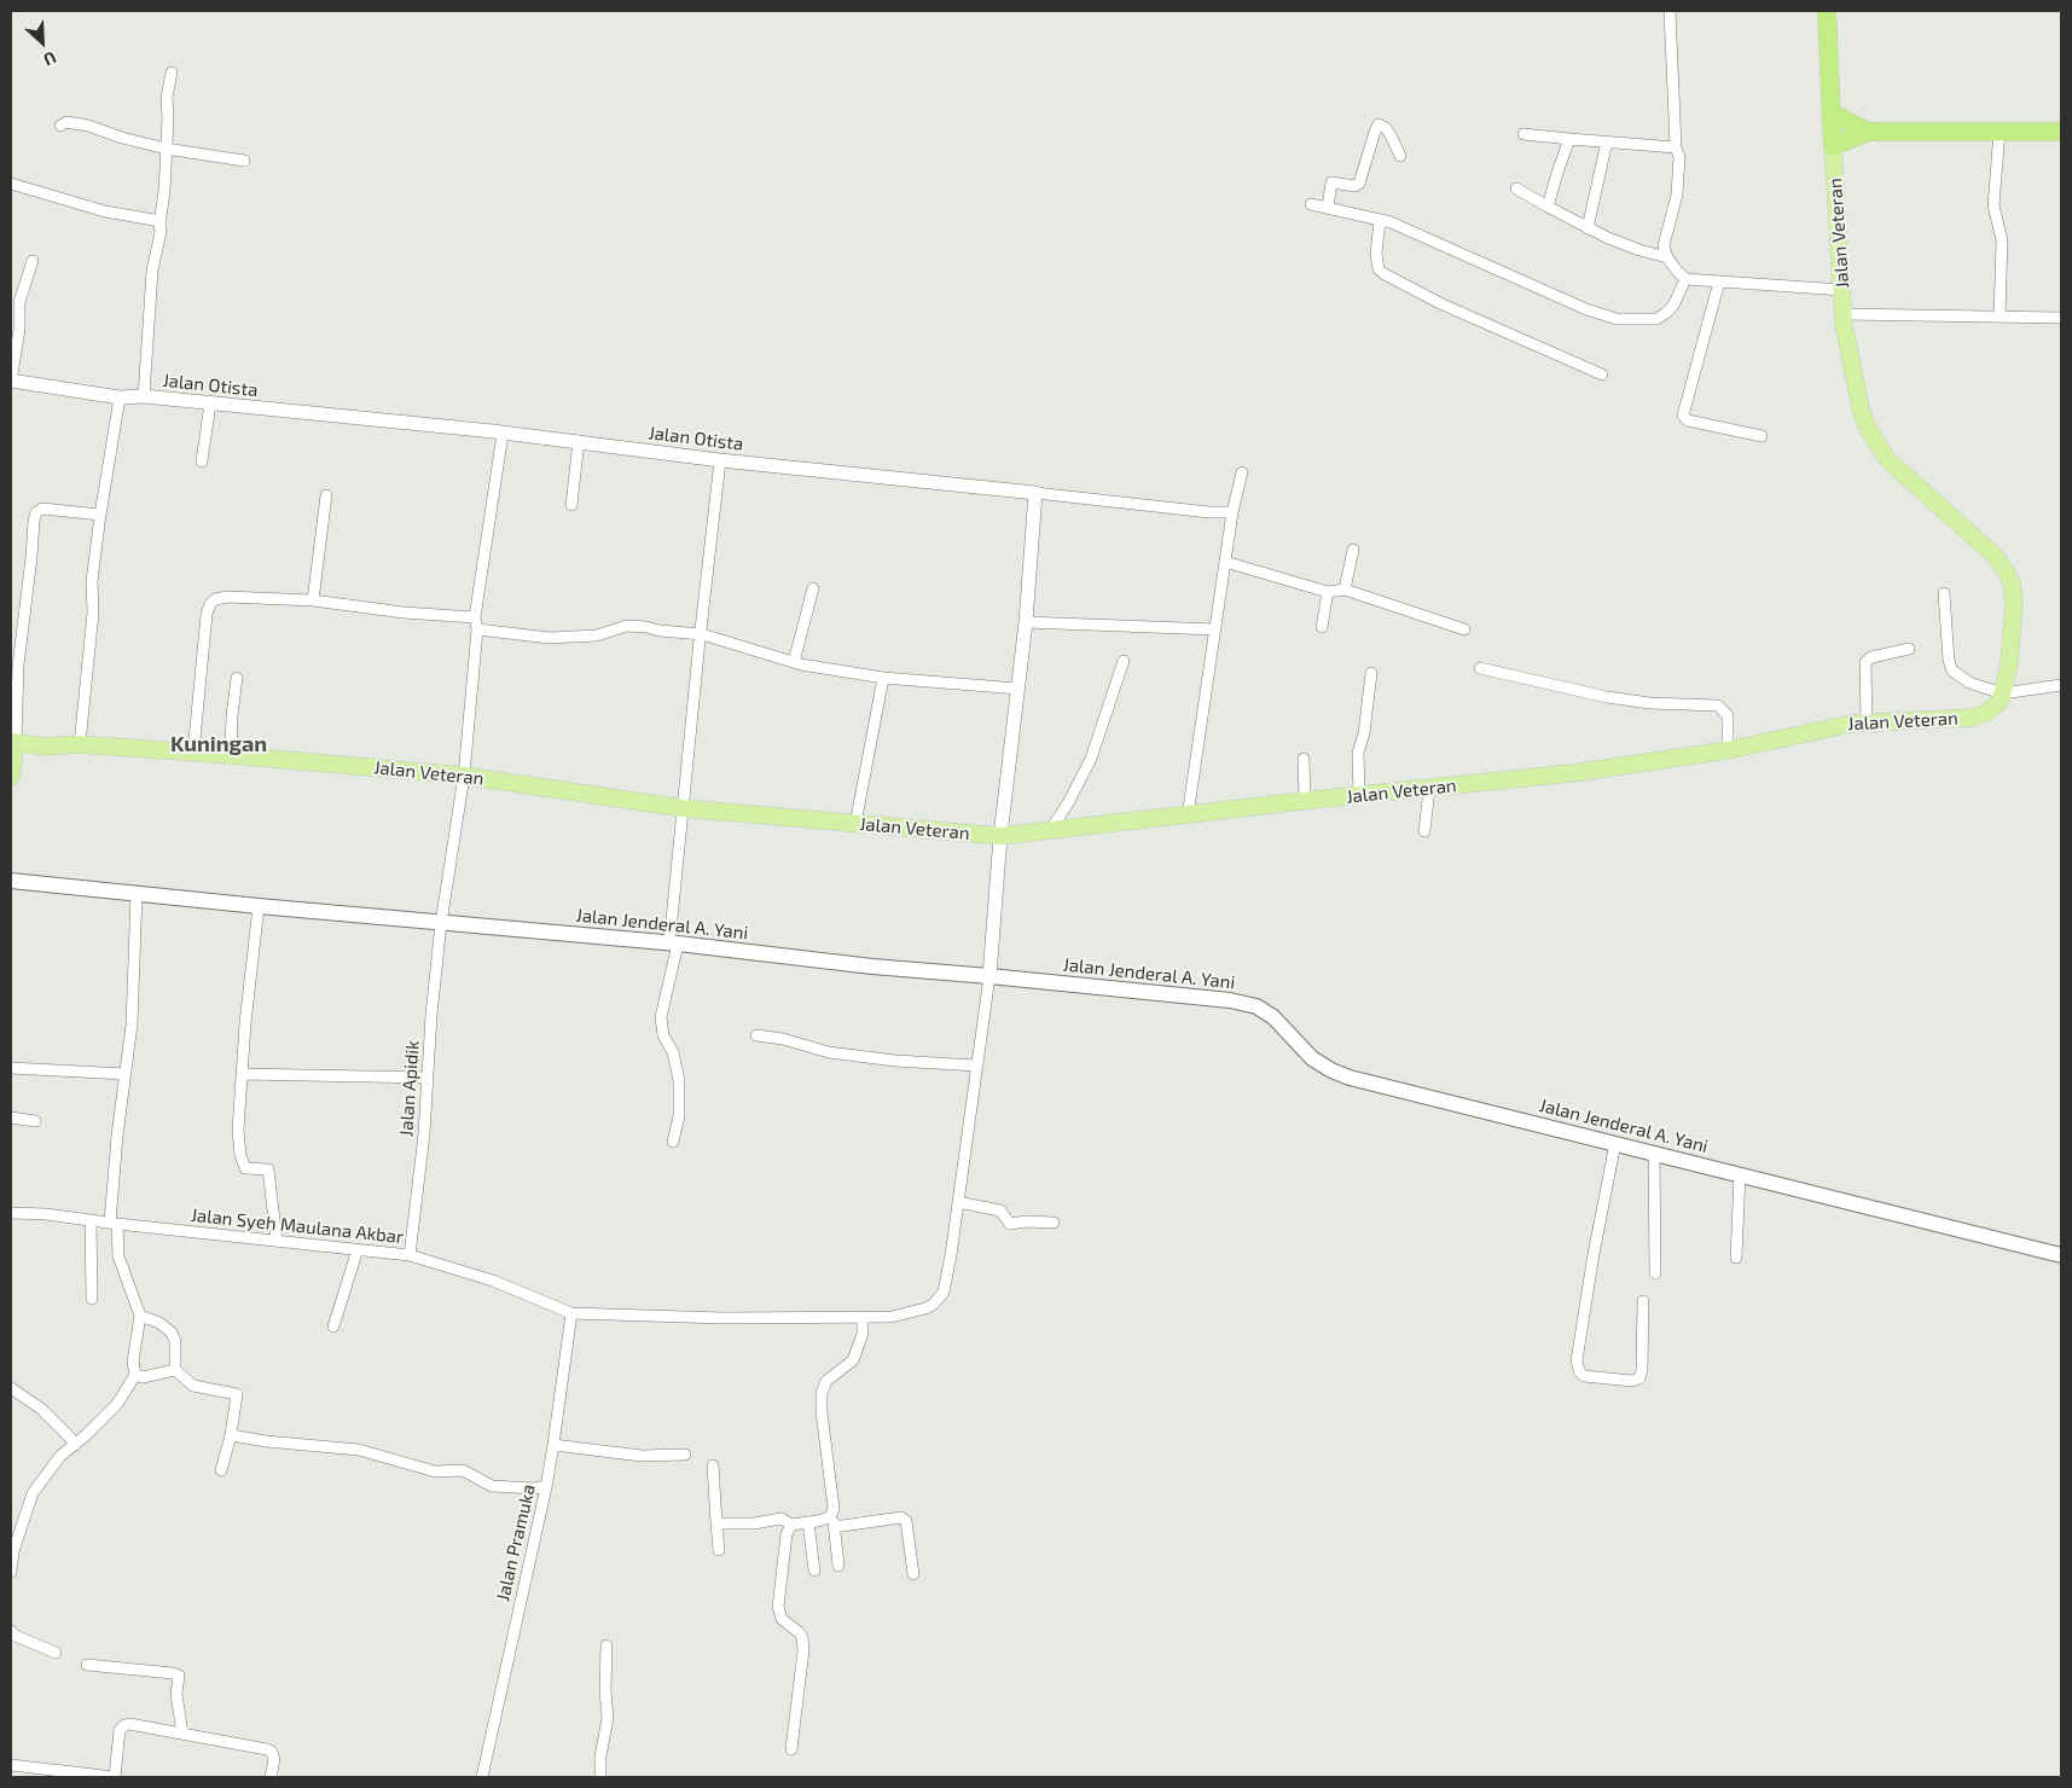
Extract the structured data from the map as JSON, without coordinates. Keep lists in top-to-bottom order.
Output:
{
  "streets": {
    "highway": ["Jalan Veteran"],
    "main road": ["Jalan Jenderal A. Yani"],
    "street": [
      "Jalan Otista",
      "Jalan Apidik",
      "Jalan Syeh Maulana Akbar",
      "Jalan Pramuka"
    ]
  },
  "crossings": [
    ["Jalan Veteran", "Jalan Apidik"],
    ["Jalan Otista", "Jalan Apidik"],
    ["Jalan Jenderal A. Yani", "Jalan Apidik"],
    ["Jalan Apidik", "Jalan Syeh Maulana Akbar"],
    ["Jalan Syeh Maulana Akbar", "Jalan Pramuka"]
  ],
  "districts": ["Kuningan"],
  "north": "bottom right"
}
